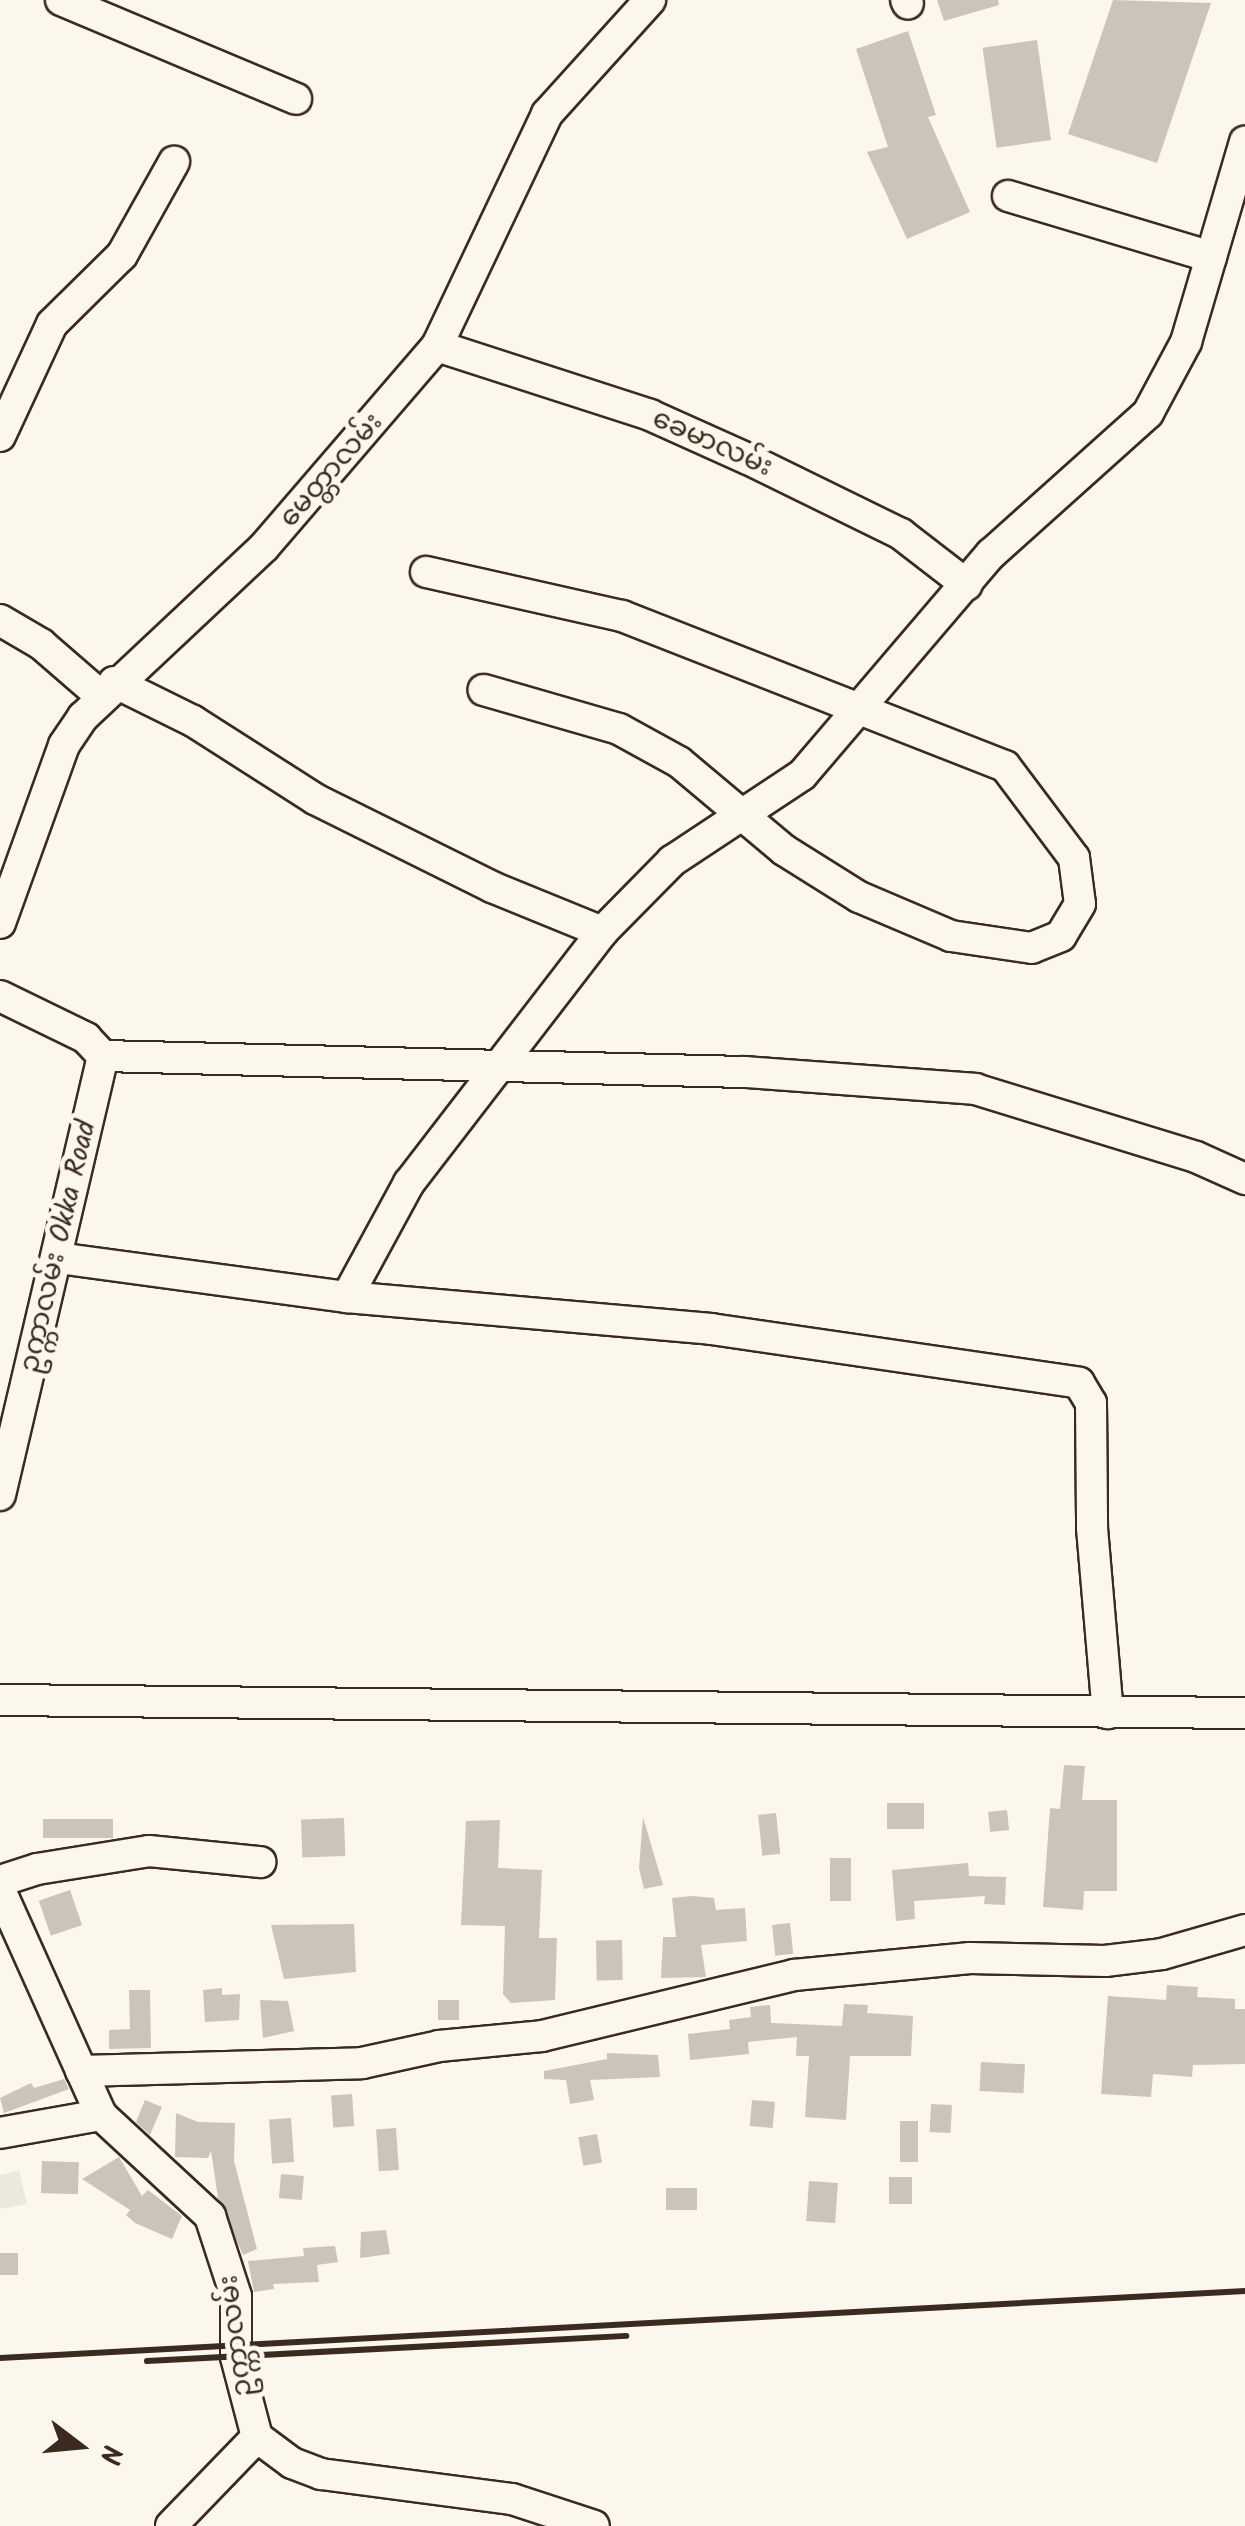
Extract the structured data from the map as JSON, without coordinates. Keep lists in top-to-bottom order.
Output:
{
  "streets": {
    "street": [
      "ခေမာလမ်း",
      "မေတ္တာလမ်း",
      "ဥက္ကာလမ်း Okka Road",
      "ဥက္ကာလမ်း"
    ]
  },
  "crossings": [
    ["ခေမာလမ်း", "မေတ္တာလမ်း"]
  ],
  "north": "right"
}
